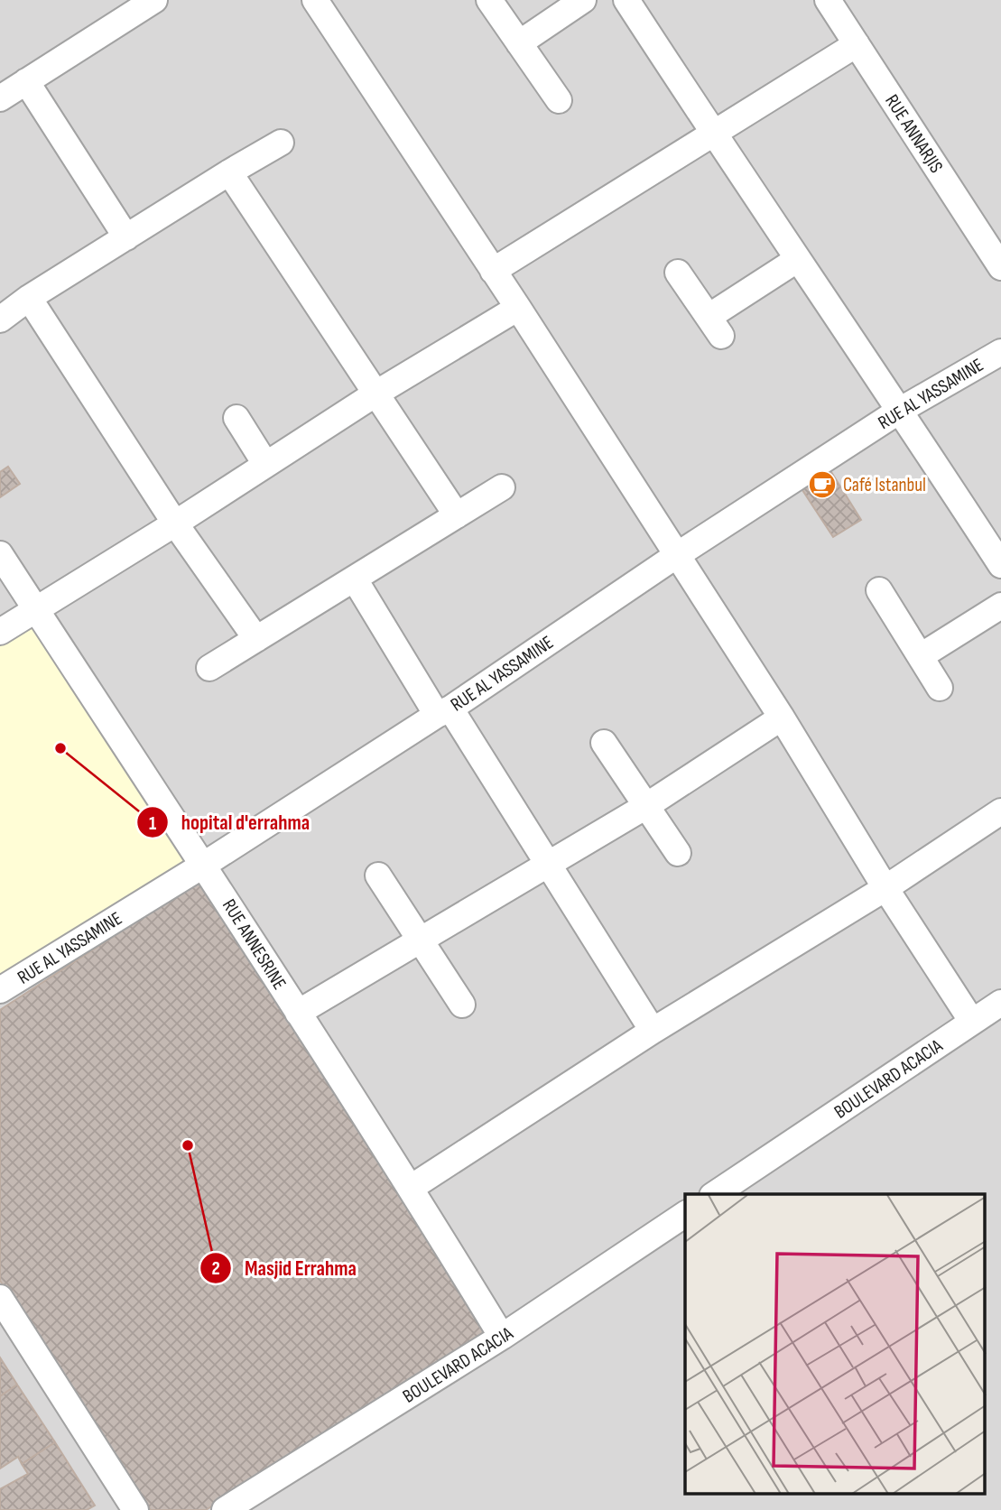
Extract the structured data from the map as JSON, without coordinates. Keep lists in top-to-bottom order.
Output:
{
  "streets": {
    "street": [
      "RUE ANNARJIS",
      "RUE AL YASSAMINE",
      "RUE ANNESRINE",
      "BOULEVARD ACACIA"
    ]
  },
  "crossings": [
    ["RUE AL YASSAMINE", "RUE ANNESRINE"],
    ["RUE ANNESRINE", "BOULEVARD ACACIA"]
  ],
  "places": {
    "cafe": ["Café Istanbul"],
    "other": ["hopital d'errahma", "Masjid Errahma"]
  }
}
